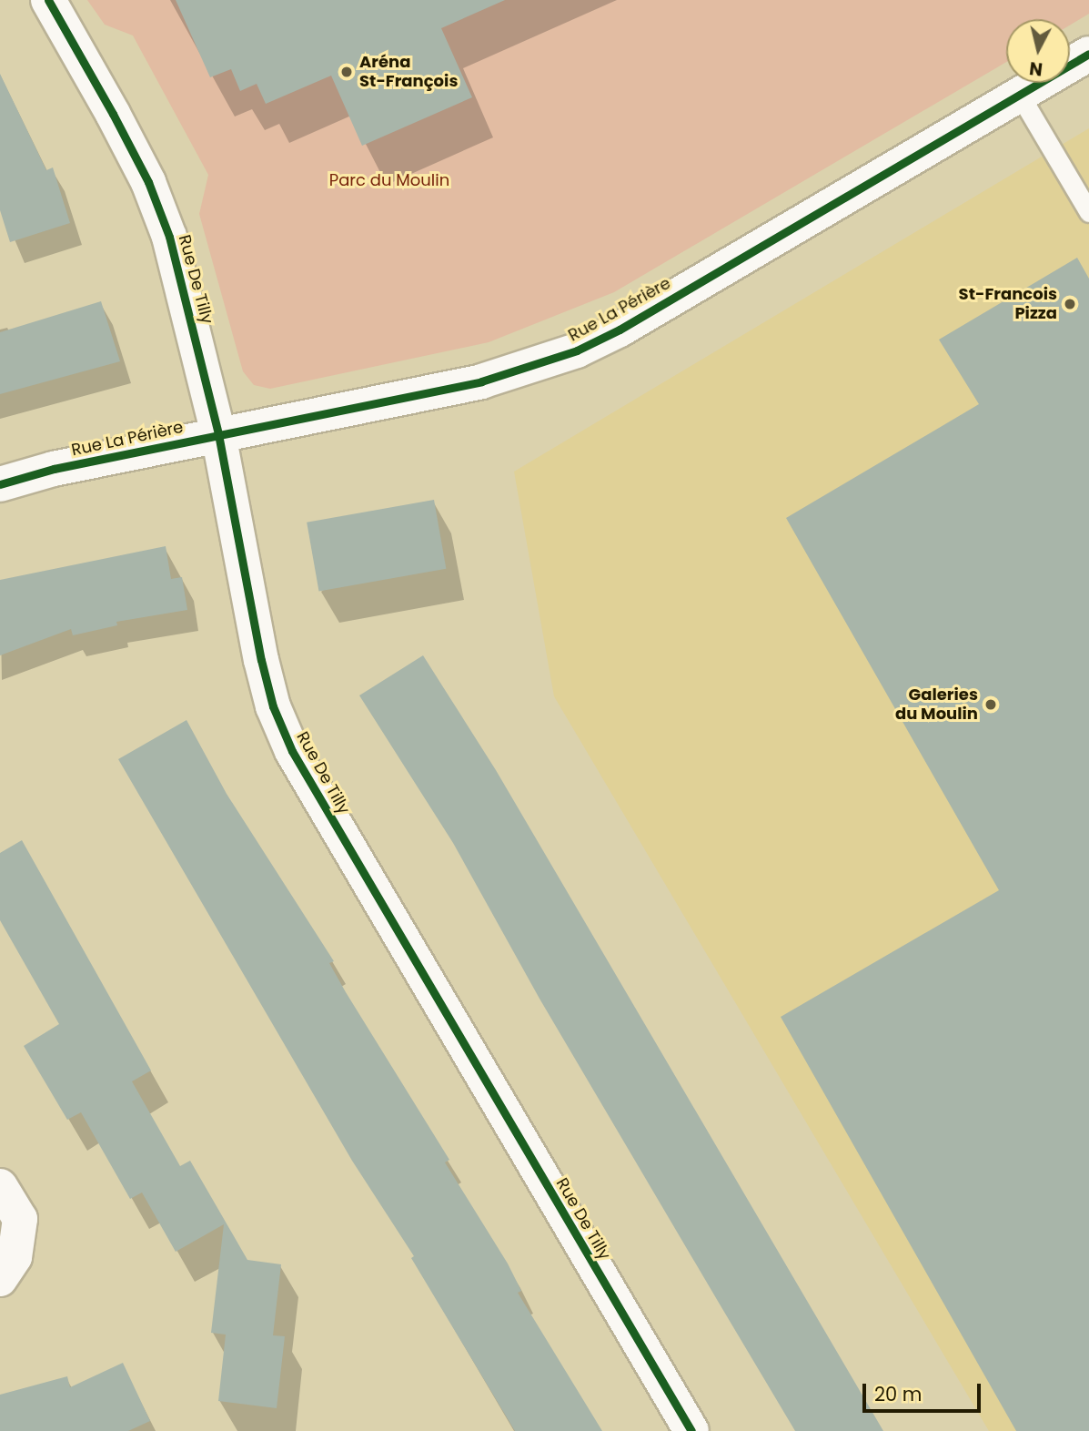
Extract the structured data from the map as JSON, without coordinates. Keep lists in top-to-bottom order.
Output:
{
  "streets": {
    "street": ["Rue De Tilly", "Rue La Périère"]
  },
  "crossings": [
    ["Rue De Tilly", "Rue La Périère"]
  ],
  "parks": ["Parc du Moulin"],
  "places": ["Aréna St-François", "St-Francois Pizza", "Galeries du Moulin"],
  "scale_bar": "20 m",
  "north": "bottom"
}
